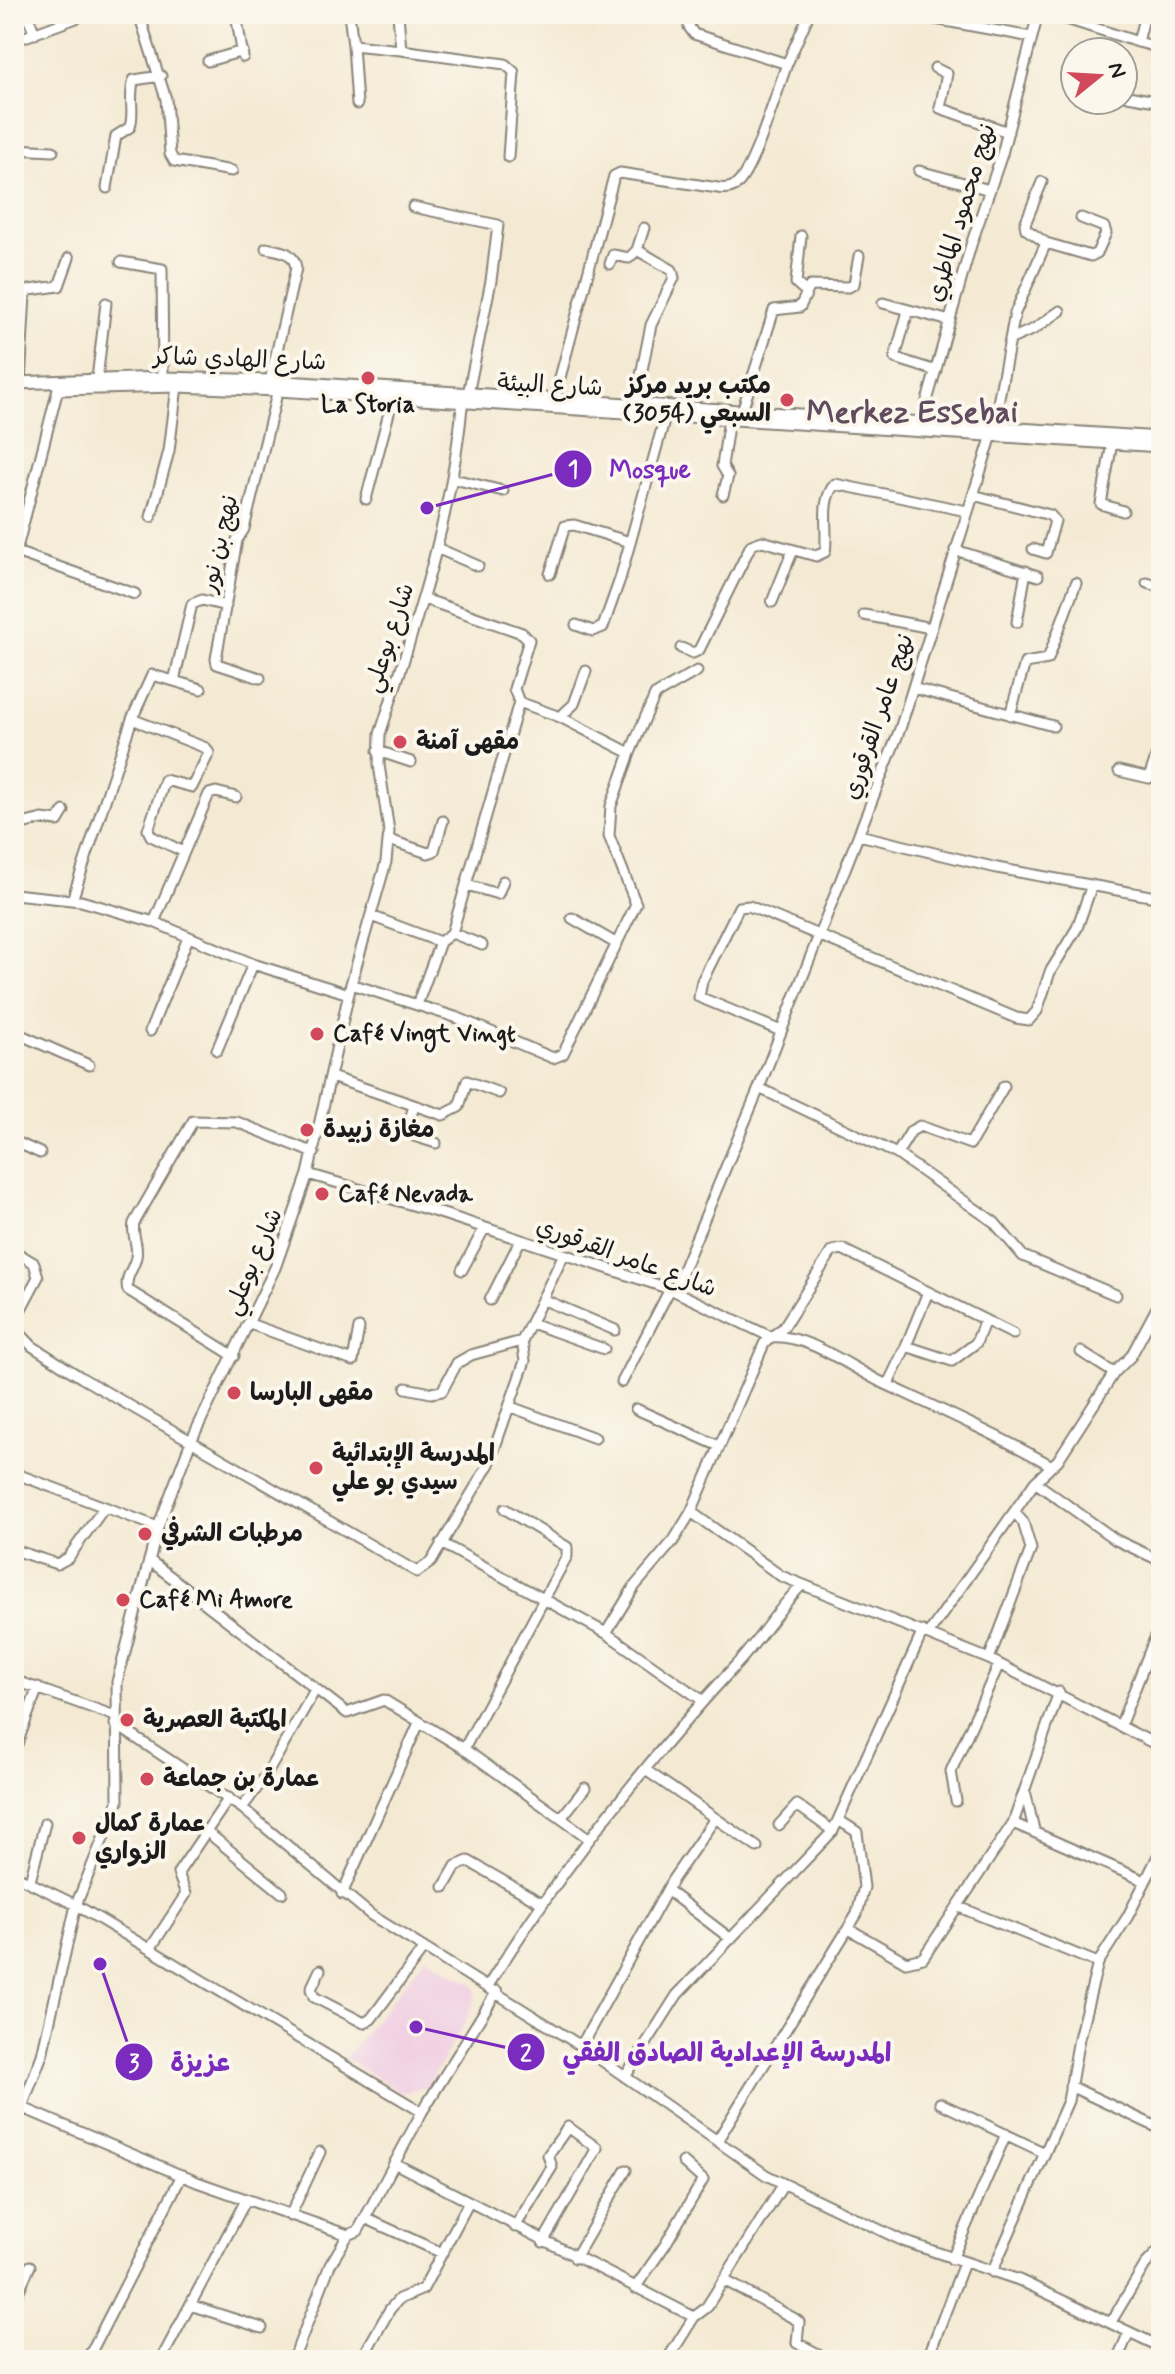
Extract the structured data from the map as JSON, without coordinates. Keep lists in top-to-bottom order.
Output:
{
  "streets": {
    "main road": ["شارع الهادي شاكر", "شارع البيئة"],
    "street": [
      "نهج محمود الماطري",
      "نهج بن نور",
      "شارع بوعلي",
      "نهج عامر القرقوري",
      "شارع عامر القرقوري"
    ]
  },
  "crossings": [
    ["نهج محمود الماطري", "شارع البيئة"],
    ["شارع الهادي شاكر", "شارع البيئة"],
    ["شارع الهادي شاكر", "نهج بن نور"],
    ["شارع الهادي شاكر", "شارع بوعلي"],
    ["شارع البيئة", "شارع بوعلي"],
    ["شارع البيئة", "نهج عامر القرقوري"],
    ["شارع بوعلي", "شارع عامر القرقوري"],
    ["نهج عامر القرقوري", "شارع عامر القرقوري"]
  ],
  "districts": ["Merkez Essebai"],
  "places": [
    "La Storia",
    "مكتب بريد مركز السبعي (3054)",
    "Mosque",
    "مقهى آمنة",
    "Café Vingt Vingt",
    "مغازة زبيدة",
    "Café Nevada",
    "مقهى البارسا",
    "المدرسة الإبتدائية سيدي بو علي",
    "مرطبات الشرفي",
    "Café Mi Amore",
    "المكتبة العصرية",
    "عمارة بن جماعة",
    "عمارة كمال الزواري",
    "عزيزة",
    "المدرسة الإعدادية الصادق الفقي"
  ],
  "north": "right"
}
